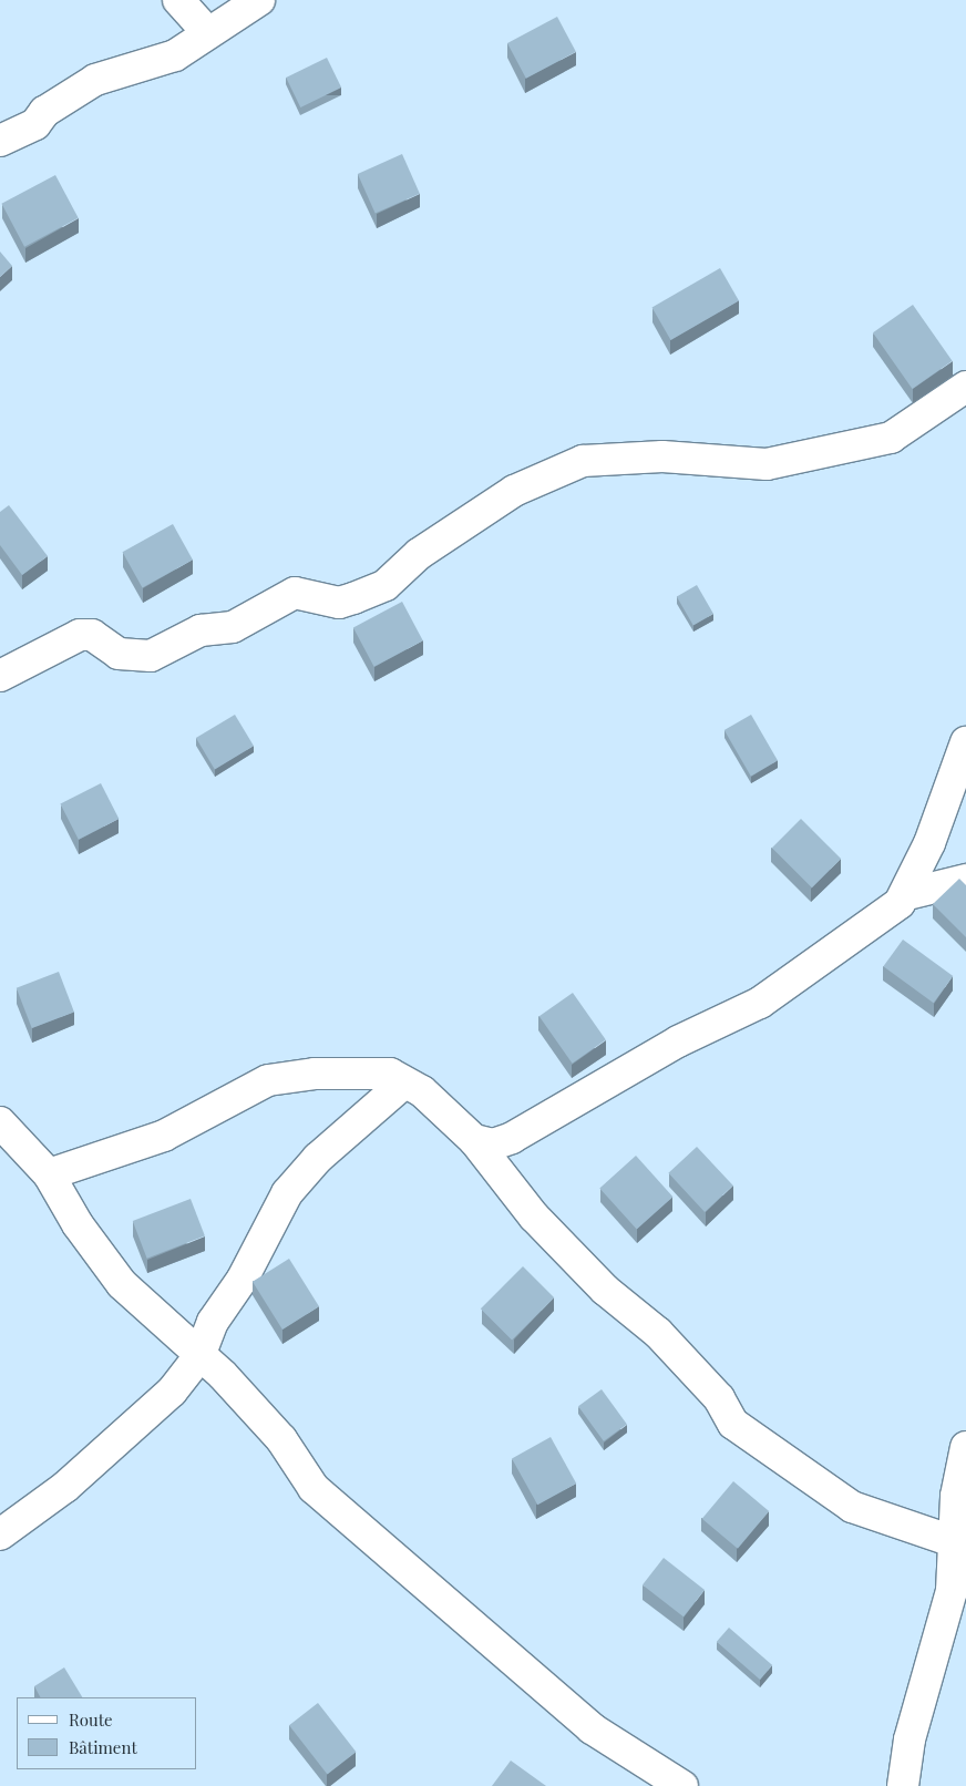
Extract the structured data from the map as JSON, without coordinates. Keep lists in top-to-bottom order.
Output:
{
  "legend": ["Route", "Bâtiment"]
}
